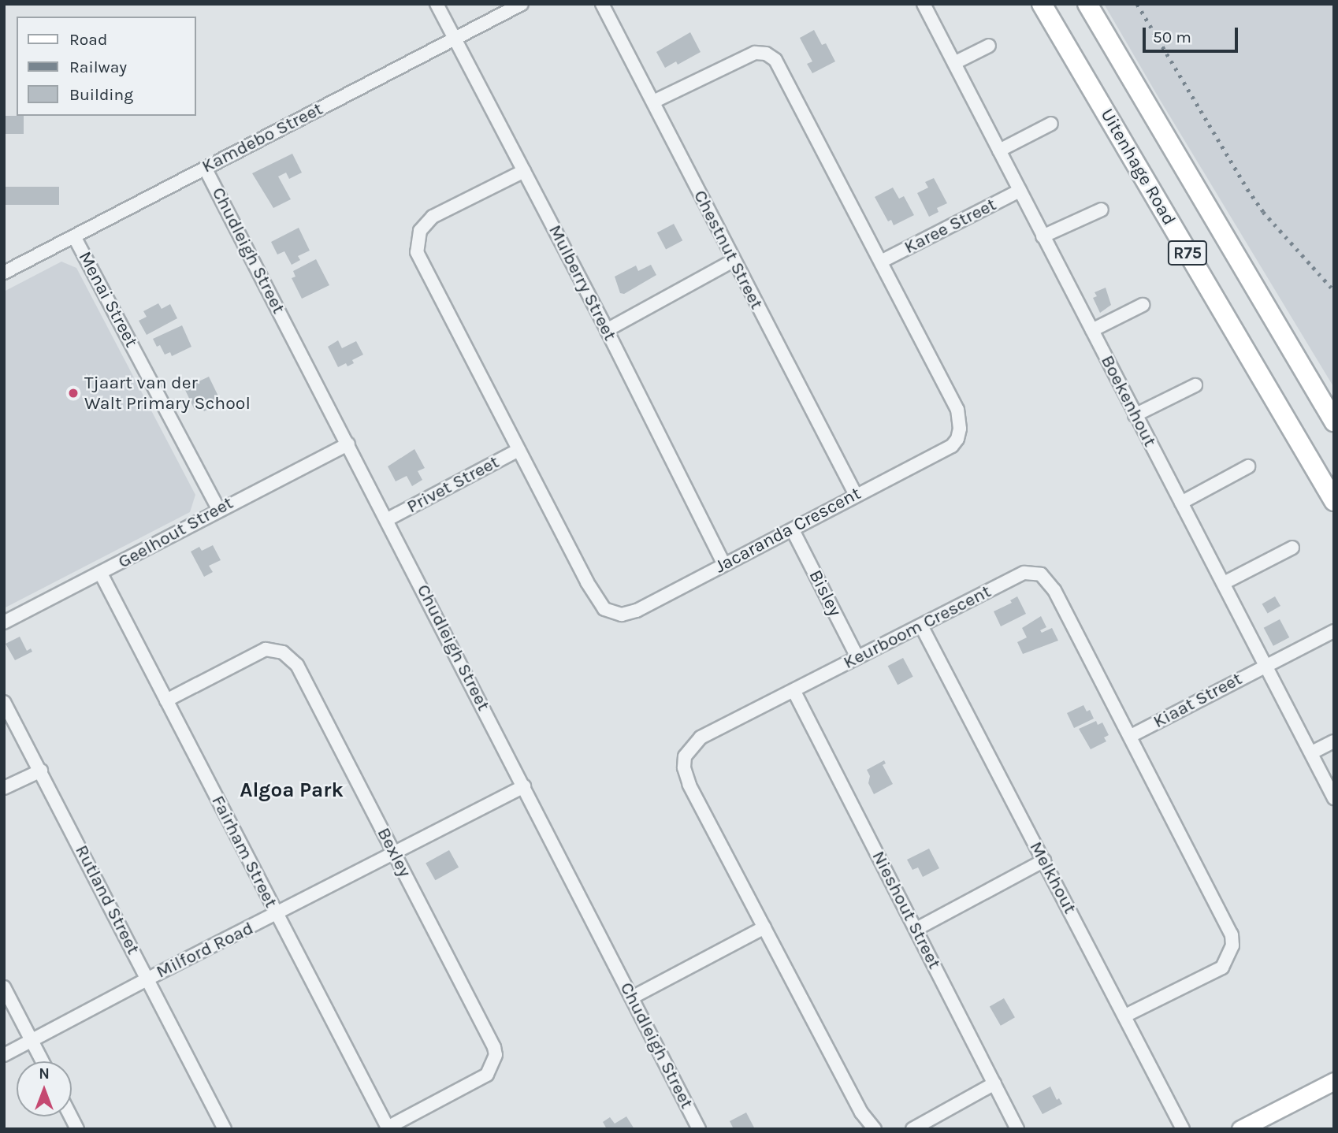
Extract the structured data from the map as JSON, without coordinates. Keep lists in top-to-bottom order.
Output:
{
  "streets": {
    "main road": ["Uitenhage Road", "R75"],
    "street": [
      "Kamdebo Street",
      "Karee Street",
      "Chestnut Street",
      "Chudleigh Street",
      "Mulberry Street",
      "Menai Street",
      "Boekenhout",
      "Privet Street",
      "Jacaranda Crescent",
      "Geelhout Street",
      "Bisley",
      "Keurboom Crescent",
      "Kiaat Street",
      "Fairham Street",
      "Bexley",
      "Melkhout",
      "Rutland Street",
      "Nieshout Street",
      "Milford Road"
    ]
  },
  "crossings": [
    ["Kamdebo Street", "Chudleigh Street"],
    ["Kamdebo Street", "Mulberry Street"],
    ["Kamdebo Street", "Menai Street"],
    ["Karee Street", "Boekenhout"],
    ["Karee Street", "Jacaranda Crescent"],
    ["Chestnut Street", "Jacaranda Crescent"],
    ["Chudleigh Street", "Privet Street"],
    ["Chudleigh Street", "Geelhout Street"],
    ["Chudleigh Street", "Milford Road"],
    ["Mulberry Street", "Jacaranda Crescent"],
    ["Menai Street", "Geelhout Street"],
    ["Boekenhout", "Kiaat Street"],
    ["Privet Street", "Jacaranda Crescent"],
    ["Jacaranda Crescent", "Bisley"],
    ["Geelhout Street", "Fairham Street"],
    ["Bisley", "Keurboom Crescent"],
    ["Keurboom Crescent", "Kiaat Street"],
    ["Keurboom Crescent", "Melkhout"],
    ["Keurboom Crescent", "Nieshout Street"],
    ["Fairham Street", "Bexley"],
    ["Fairham Street", "Milford Road"],
    ["Bexley", "Milford Road"],
    ["Rutland Street", "Milford Road"]
  ],
  "districts": ["Algoa Park"],
  "places": ["Tjaart van der Walt Primary School"],
  "legend": ["Road", "Railway", "Building"],
  "scale_bar": "50 m",
  "north": "top"
}
